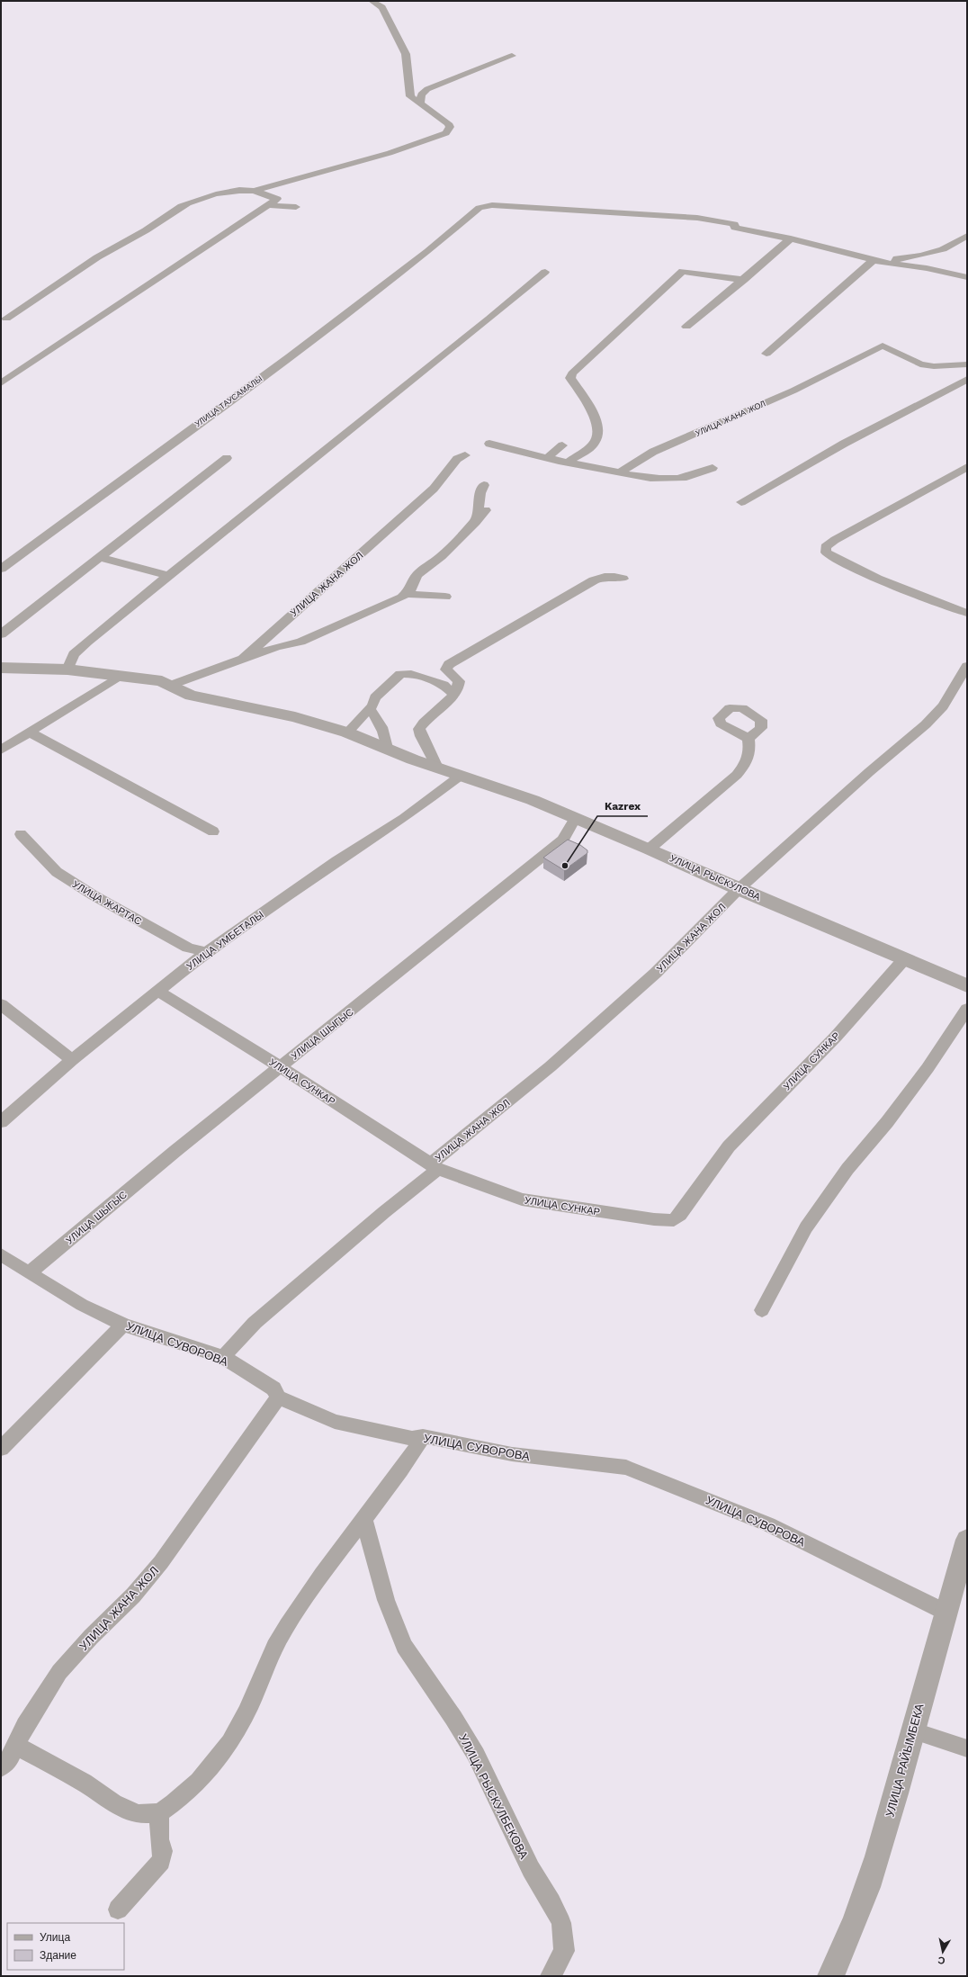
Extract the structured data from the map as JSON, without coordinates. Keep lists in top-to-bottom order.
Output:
{
  "streets": {
    "street": [
      "УЛИЦА ТАУСАМАЛЫ",
      "УЛИЦА ЖАНА ЖОЛ",
      "УЛИЦА РЫСКУЛОВА",
      "УЛИЦА ЖАРТАС",
      "УЛИЦА УМБЕТАЛЫ",
      "УЛИЦА ШЫГЫС",
      "УЛИЦА СУНКАР",
      "УЛИЦА СУВОРОВА",
      "УЛИЦА РАЙЫМБЕКА",
      "УЛИЦА РЫСКУЛБЕКОВА"
    ]
  },
  "crossings": [
    ["УЛИЦА ЖАНА ЖОЛ", "УЛИЦА РЫСКУЛОВА"],
    ["УЛИЦА ЖАНА ЖОЛ", "УЛИЦА СУНКАР"],
    ["УЛИЦА ЖАНА ЖОЛ", "УЛИЦА СУВОРОВА"],
    ["УЛИЦА РЫСКУЛОВА", "УЛИЦА УМБЕТАЛЫ"],
    ["УЛИЦА РЫСКУЛОВА", "УЛИЦА ШЫГЫС"],
    ["УЛИЦА РЫСКУЛОВА", "УЛИЦА СУНКАР"],
    ["УЛИЦА ЖАРТАС", "УЛИЦА УМБЕТАЛЫ"],
    ["УЛИЦА УМБЕТАЛЫ", "УЛИЦА СУНКАР"],
    ["УЛИЦА ШЫГЫС", "УЛИЦА СУНКАР"],
    ["УЛИЦА ШЫГЫС", "УЛИЦА СУВОРОВА"],
    ["УЛИЦА СУВОРОВА", "УЛИЦА РАЙЫМБЕКА"]
  ],
  "places": ["Kazrex"],
  "legend": ["Улица", "Здание"],
  "north": "bottom"
}
